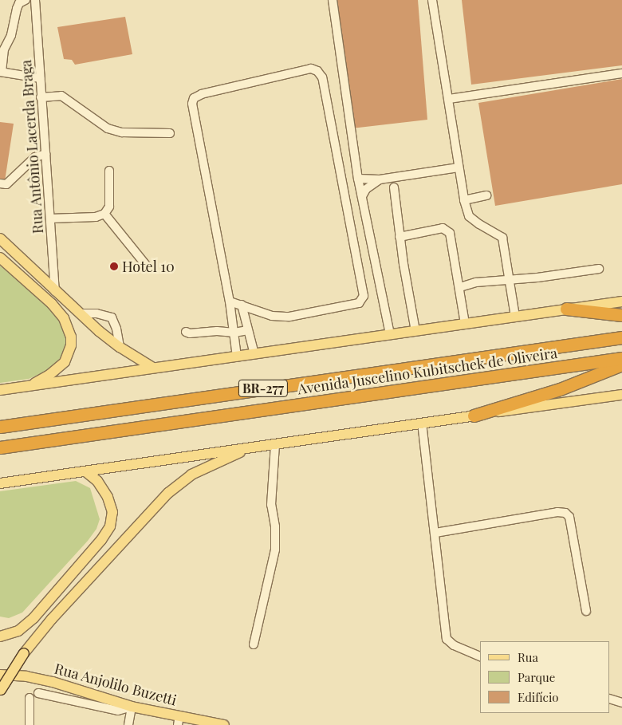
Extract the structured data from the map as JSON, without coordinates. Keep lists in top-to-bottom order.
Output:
{
  "streets": {
    "highway": ["Avenida Juscelino Kubitschek de Oliveira", "BR-277"],
    "main road": ["Rua Anjolilo Buzetti"],
    "street": ["Rua Antônio Lacerda Braga"]
  },
  "places": ["Hotel 10"],
  "legend": ["Rua", "Parque", "Edifício"]
}
